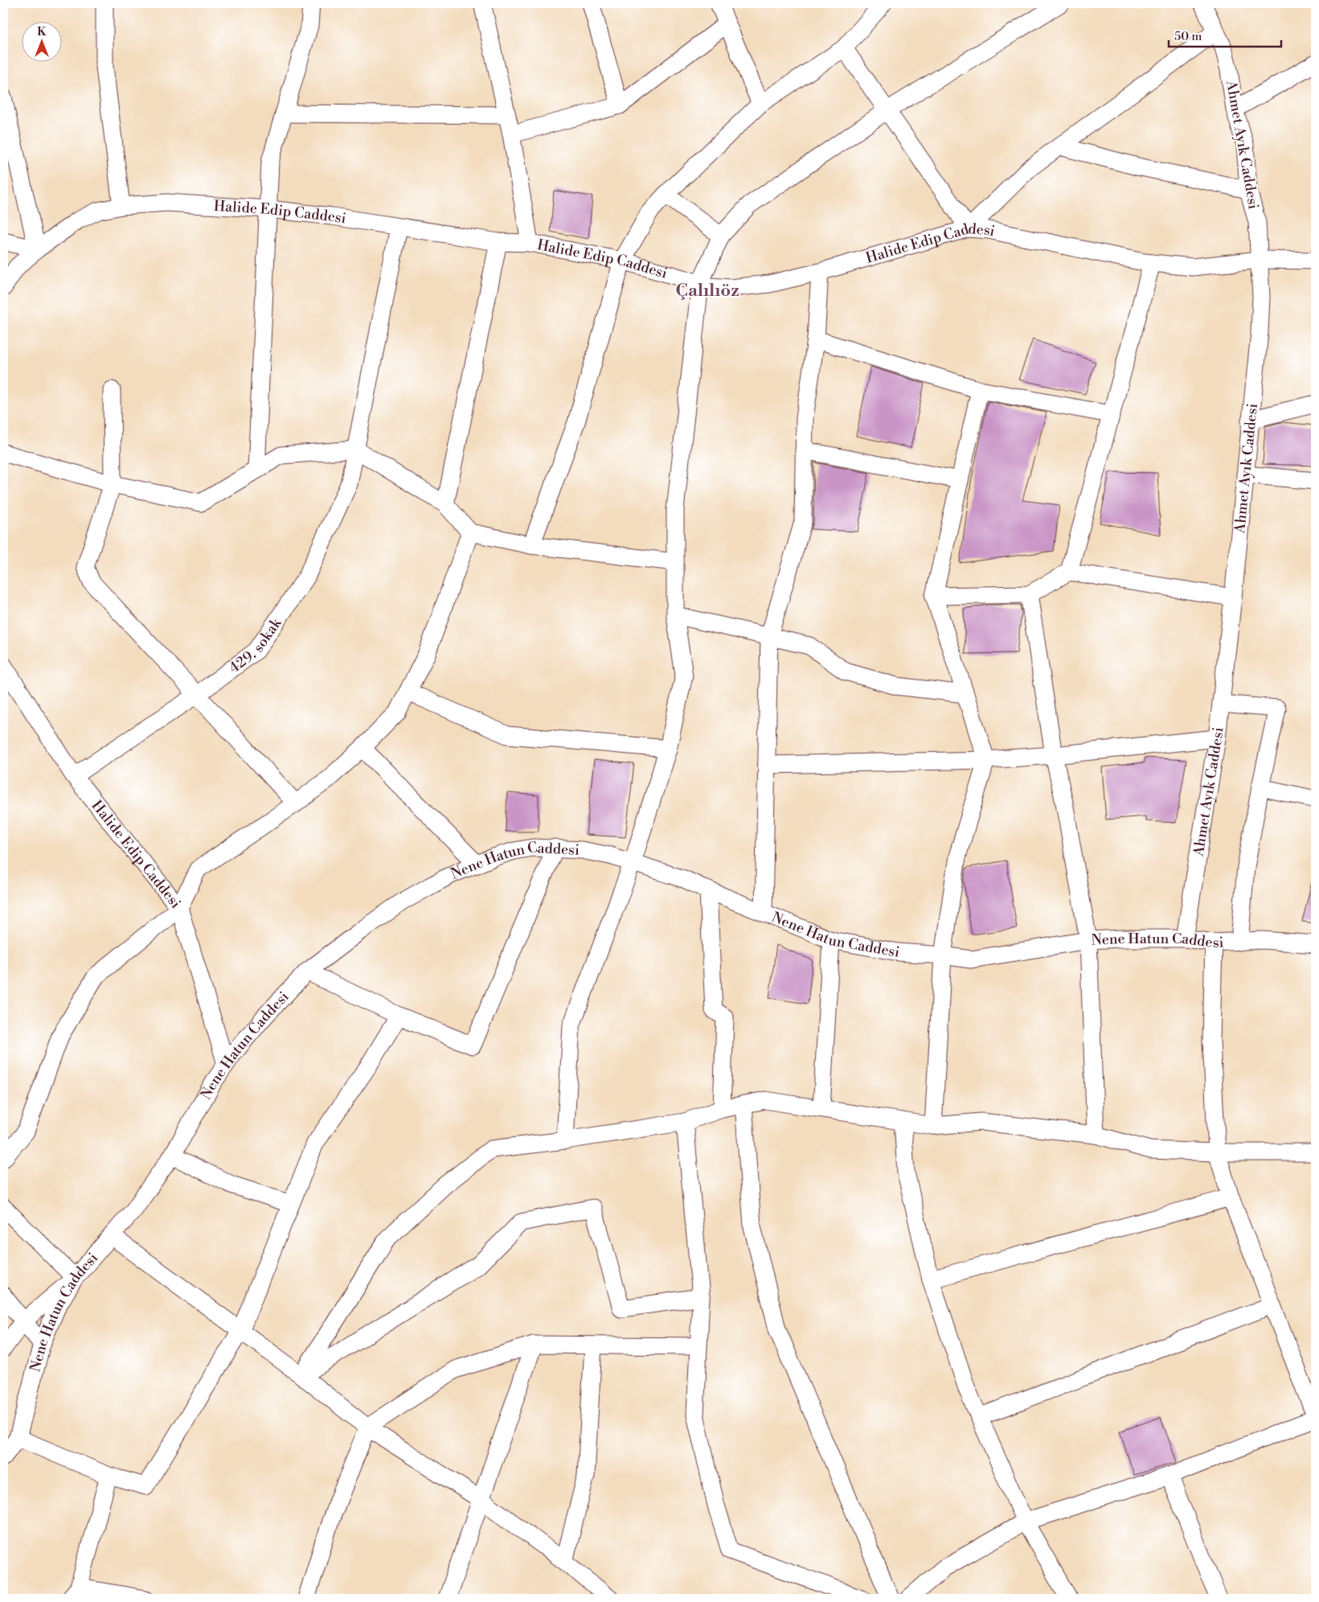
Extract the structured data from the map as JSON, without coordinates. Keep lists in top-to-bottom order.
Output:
{
  "streets": {
    "street": [
      "Ahmet Ayık Caddesi",
      "Halide Edip Caddesi",
      "429. sokak",
      "Nene Hatun Caddesi"
    ]
  },
  "crossings": [
    ["Ahmet Ayık Caddesi", "Halide Edip Caddesi"],
    ["Ahmet Ayık Caddesi", "Nene Hatun Caddesi"],
    ["Halide Edip Caddesi", "429. sokak"],
    ["Halide Edip Caddesi", "Nene Hatun Caddesi"]
  ],
  "districts": ["Çalılıöz"],
  "scale_bar": "50 m",
  "north": "top"
}
